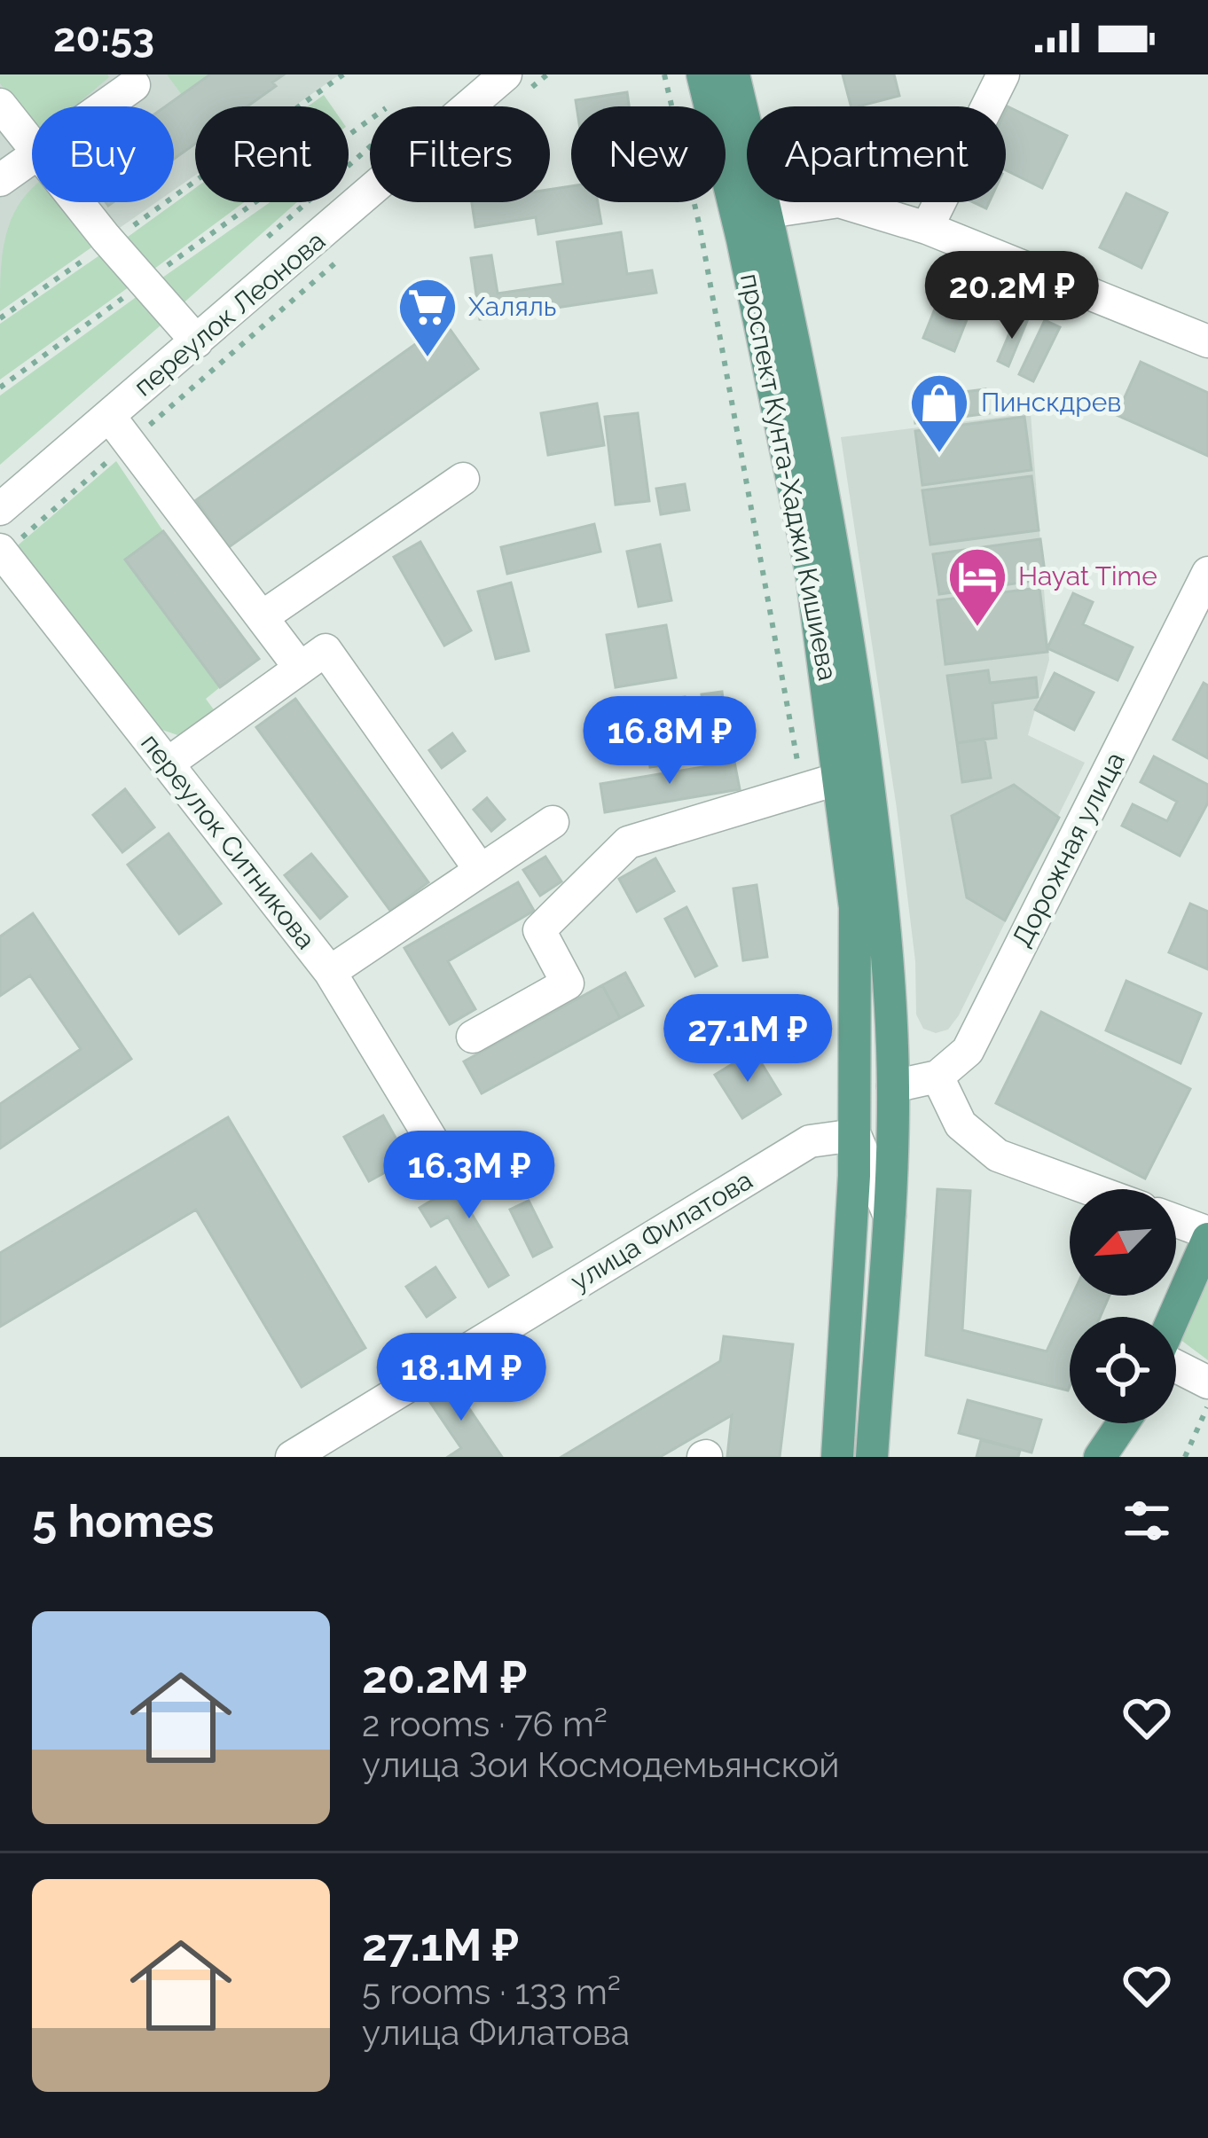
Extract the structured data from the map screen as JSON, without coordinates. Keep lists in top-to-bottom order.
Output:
{
  "streets": {
    "main road": ["проспект Кунта-Хаджи Кишиева"],
    "street": [
      "переулок Леонова",
      "переулок Ситникова",
      "Дорожная улица",
      "улица Филатова"
    ]
  },
  "crossings": [
    ["проспект Кунта-Хаджи Кишиева", "улица Филатова"]
  ],
  "places": {
    "supermarket": ["Халяль"],
    "shop": ["Пинскдрев"],
    "hotel": ["Hayat Time"]
  },
  "north": "bottom left",
  "page": {
    "status": "20:53",
    "chip": [
      "Buy",
      "Rent",
      "Filters",
      "New",
      "Apartment"
    ],
    "price": [
      "20.2M ₽",
      "16.8M ₽",
      "27.1M ₽",
      "16.3M ₽",
      "18.1M ₽"
    ],
    "heading": "5 homes",
    "list": [
      {
        "name": "20.2M ₽",
        "note": "2 rooms · 76 m² · улица Зои Космодемьянской"
      },
      {
        "name": "27.1M ₽",
        "note": "5 rooms · 133 m² · улица Филатова"
      }
    ]
  }
}
